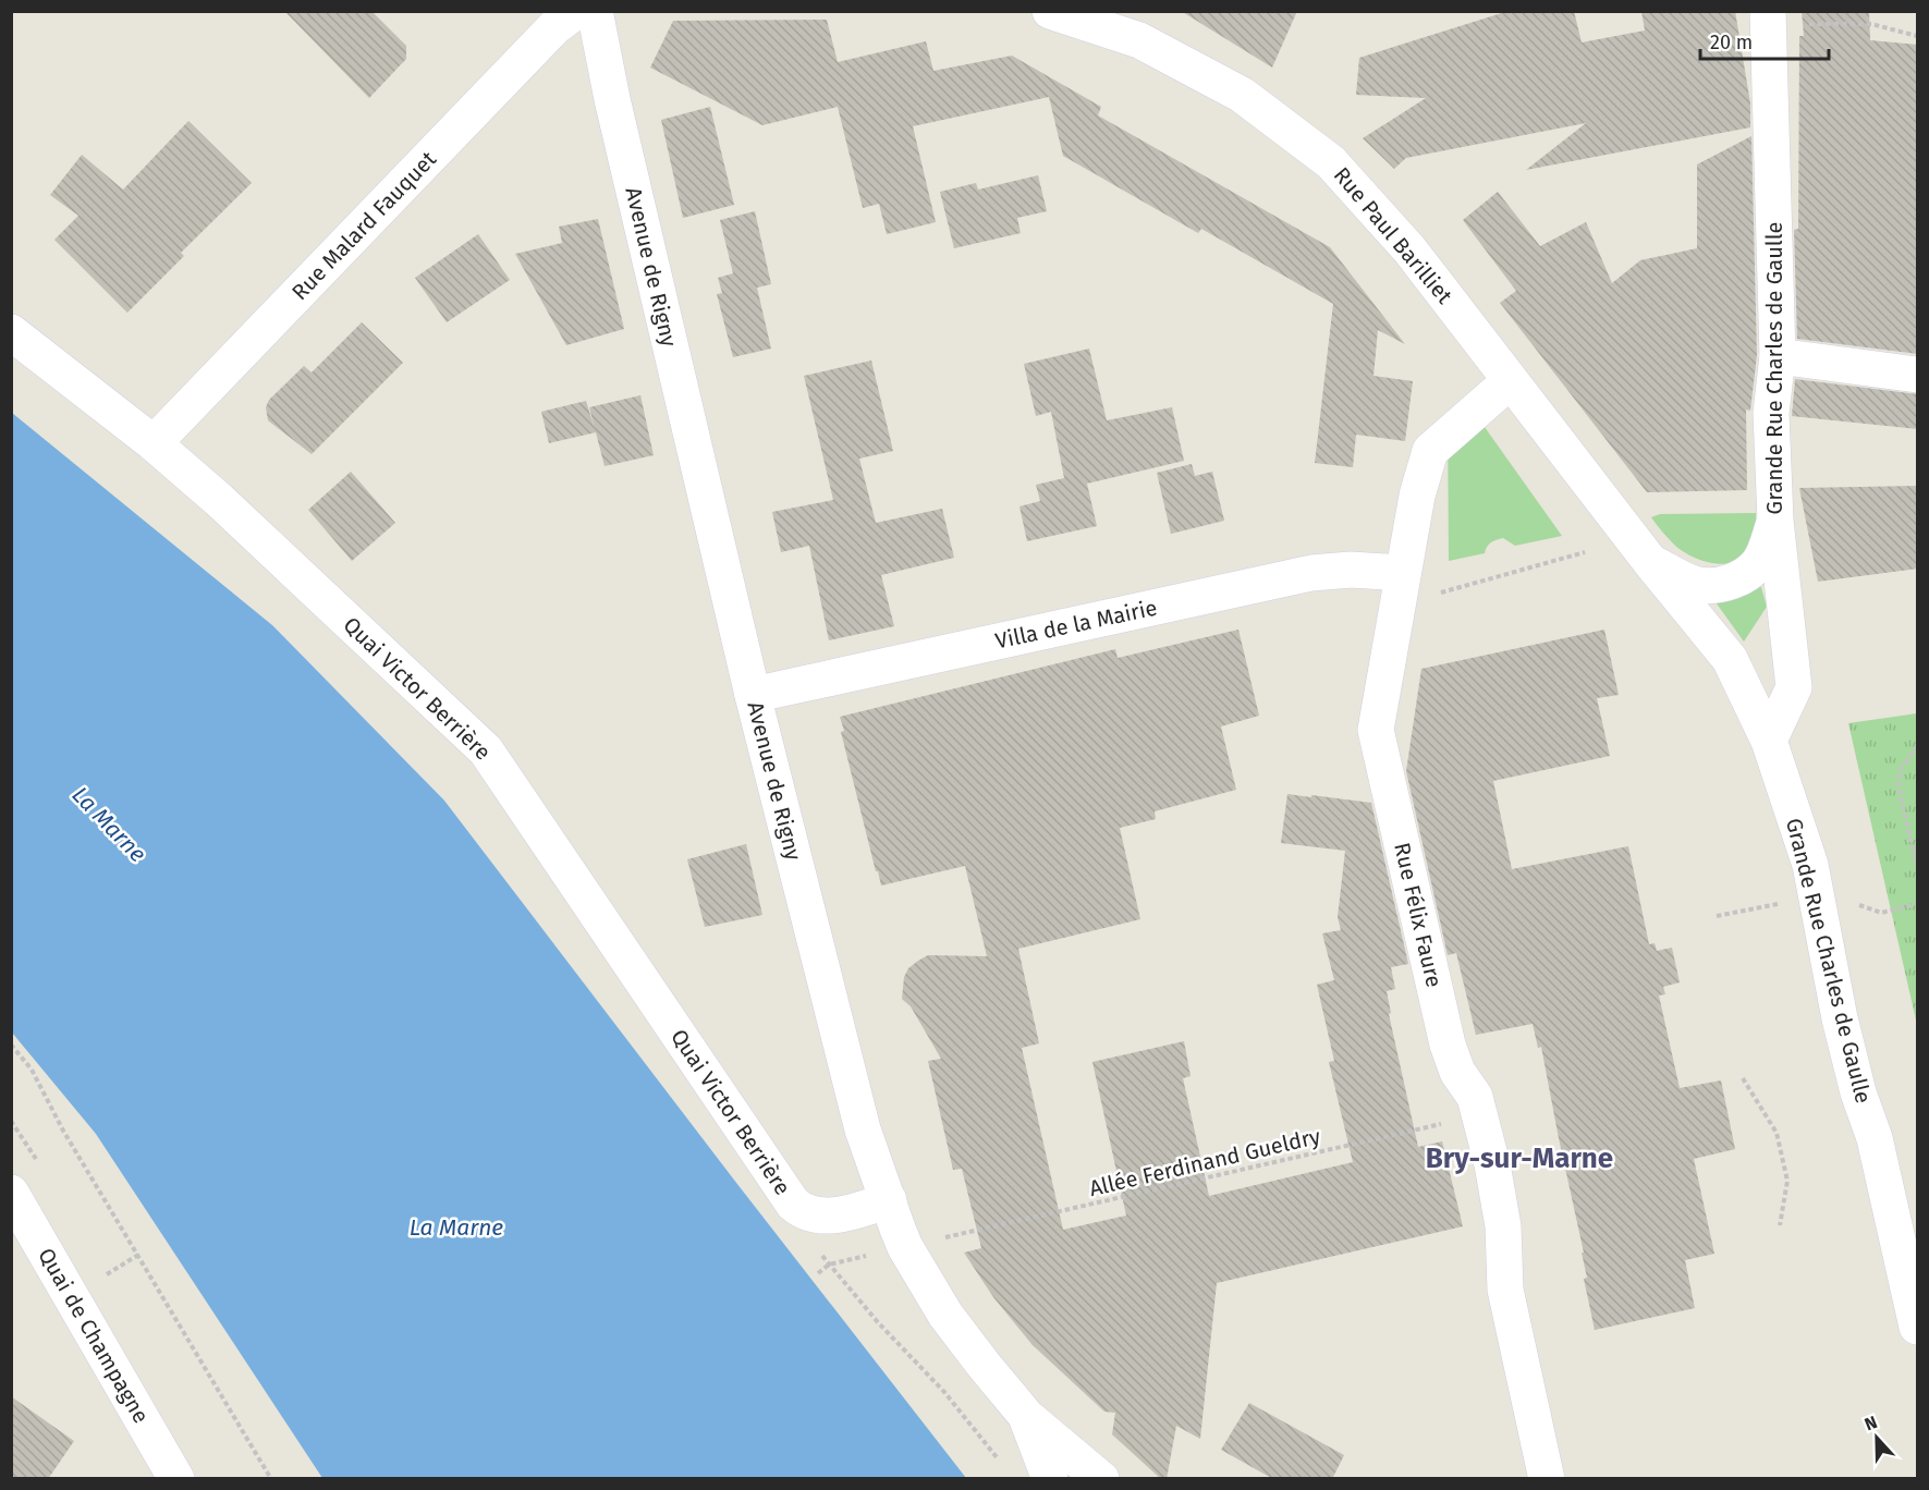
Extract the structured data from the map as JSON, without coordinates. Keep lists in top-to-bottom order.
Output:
{
  "streets": {
    "street": [
      "Rue Malard Fauquet",
      "Rue Paul Barilliet",
      "Avenue de Rigny",
      "Grande Rue Charles de Gaulle",
      "Villa de la Mairie",
      "Quai Victor Berrière",
      "Rue Félix Faure",
      "Quai de Champagne"
    ],
    "path": ["Allée Ferdinand Gueldry"]
  },
  "crossings": [
    ["Rue Malard Fauquet", "Quai Victor Berrière"],
    ["Rue Paul Barilliet", "Grande Rue Charles de Gaulle"],
    ["Rue Paul Barilliet", "Rue Félix Faure"],
    ["Avenue de Rigny", "Villa de la Mairie"],
    ["Avenue de Rigny", "Quai Victor Berrière"],
    ["Villa de la Mairie", "Rue Félix Faure"],
    ["Rue Félix Faure", "Allée Ferdinand Gueldry"]
  ],
  "districts": ["Bry-sur-Marne"],
  "water": ["La Marne"],
  "scale_bar": "20 m",
  "north": "top"
}
